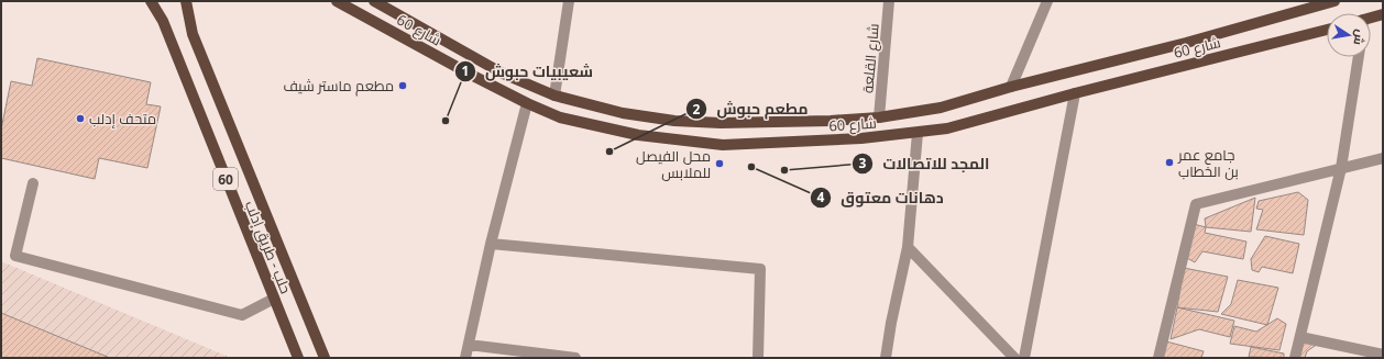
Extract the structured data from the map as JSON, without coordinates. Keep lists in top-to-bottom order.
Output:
{
  "streets": {
    "main road": ["شارع 60", "60", "حلب - طريق إدلب"],
    "street": ["شارع القلعة"]
  },
  "crossings": [
    ["شارع 60", "شارع القلعة"]
  ],
  "places": [
    "مطعم ماستر شيف",
    "متحف إدلب",
    "شعيبيات حبوش",
    "مطعم حبوش",
    "جامع عمر بن الخطاب",
    "محل الفيصل للملابس",
    "دهانات معتوق",
    "المجد للاتصالات"
  ],
  "north": "right"
}
